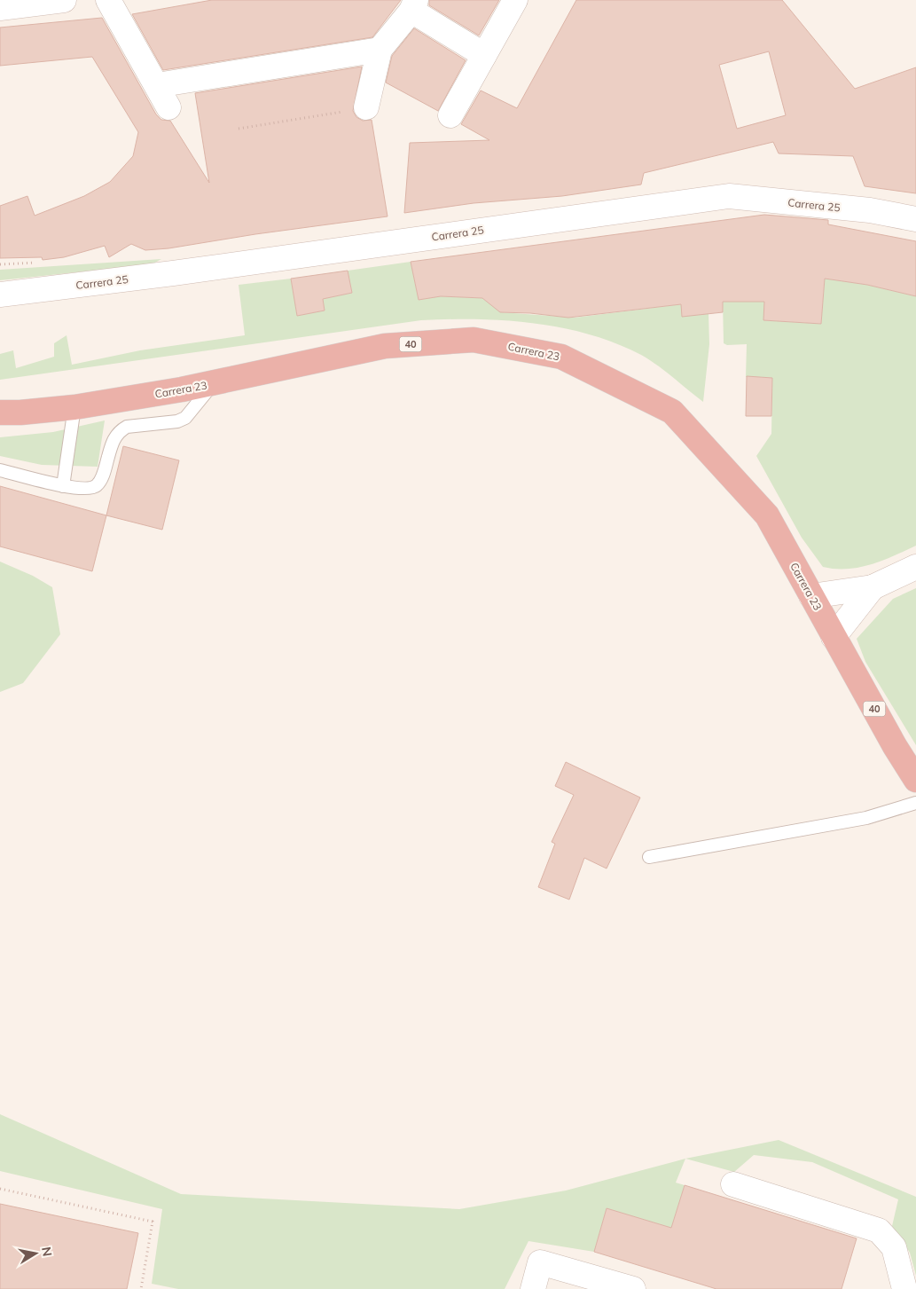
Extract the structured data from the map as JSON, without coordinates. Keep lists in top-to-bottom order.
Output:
{
  "streets": {
    "highway": ["40", "Carrera 23"],
    "street": ["Carrera 25"]
  },
  "north": "right"
}
